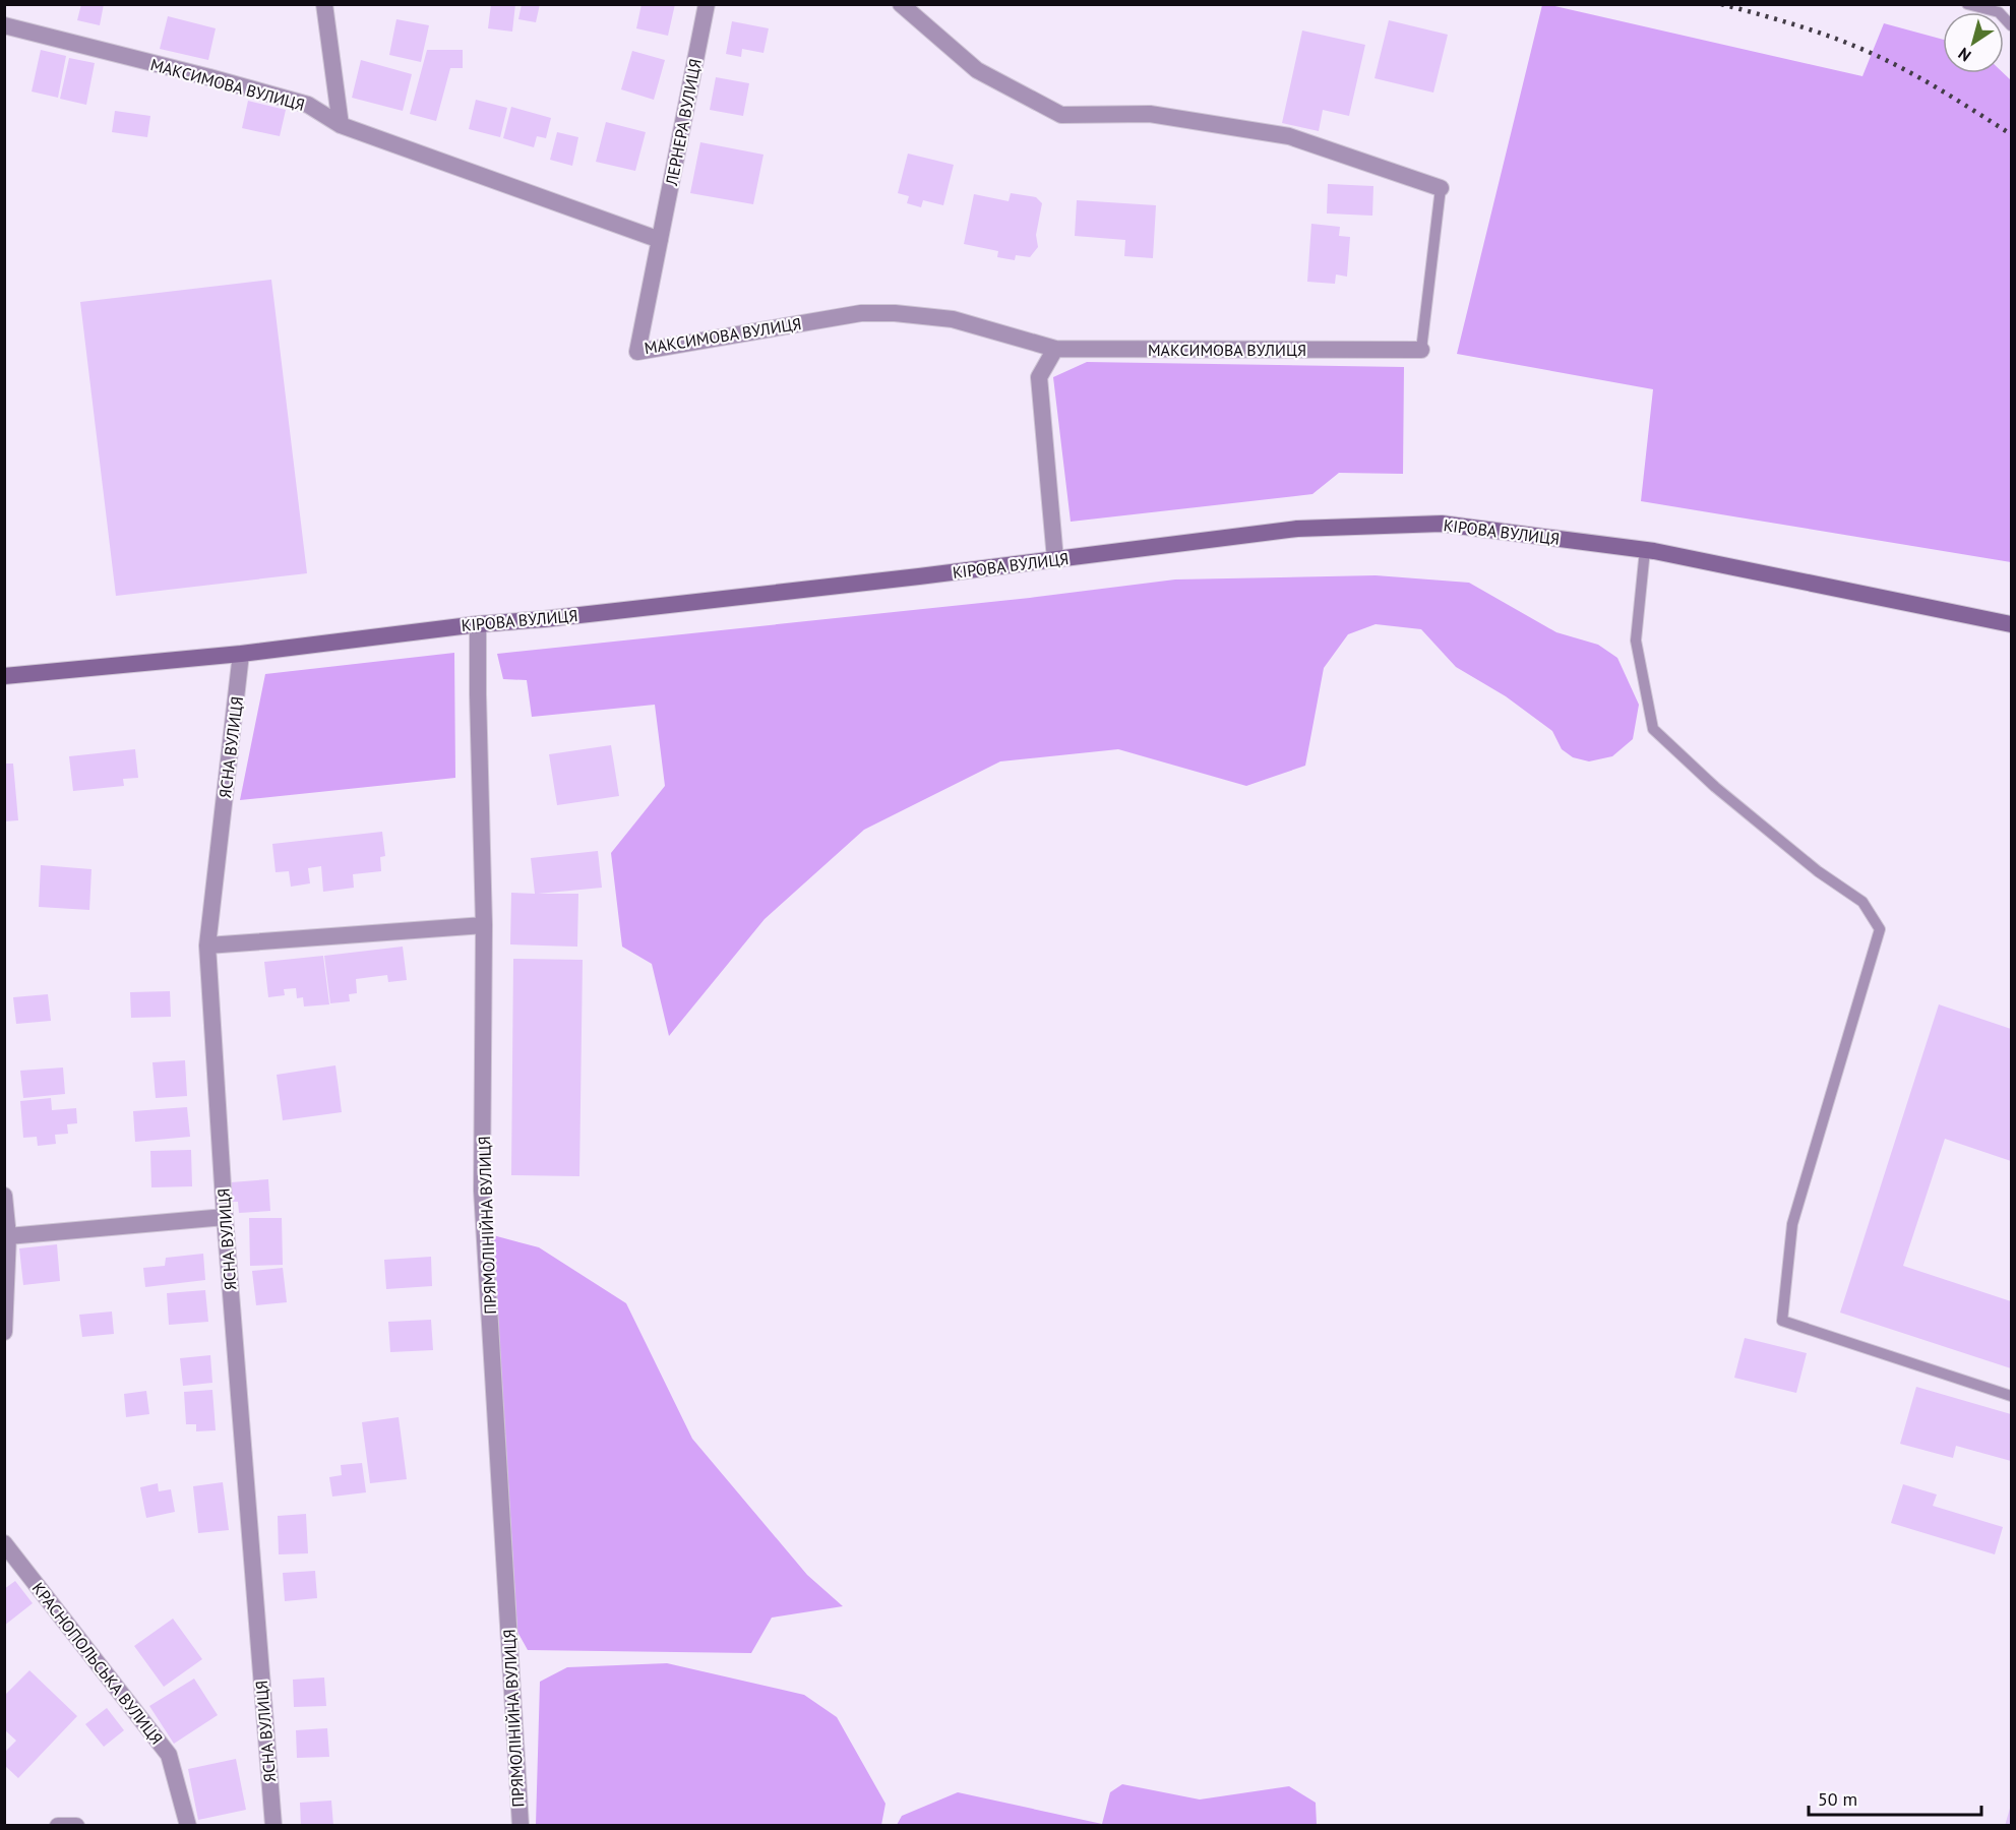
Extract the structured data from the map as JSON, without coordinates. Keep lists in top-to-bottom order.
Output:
{
  "streets": {
    "main road": ["КІРОВА ВУЛИЦЯ"],
    "street": [
      "МАКСИМОВА ВУЛИЦЯ",
      "ЛЕРНЕРА ВУЛИЦЯ",
      "ЯСНА ВУЛИЦЯ",
      "ПРЯМОЛІНІЙНА ВУЛИЦЯ",
      "КРАСНОПОЛЬСЬКА ВУЛИЦЯ"
    ]
  },
  "crossings": [
    ["МАКСИМОВА ВУЛИЦЯ", "ЛЕРНЕРА ВУЛИЦЯ"],
    ["КІРОВА ВУЛИЦЯ", "ЯСНА ВУЛИЦЯ"],
    ["КІРОВА ВУЛИЦЯ", "ПРЯМОЛІНІЙНА ВУЛИЦЯ"]
  ],
  "scale_bar": "50 m",
  "north": "bottom left"
}
